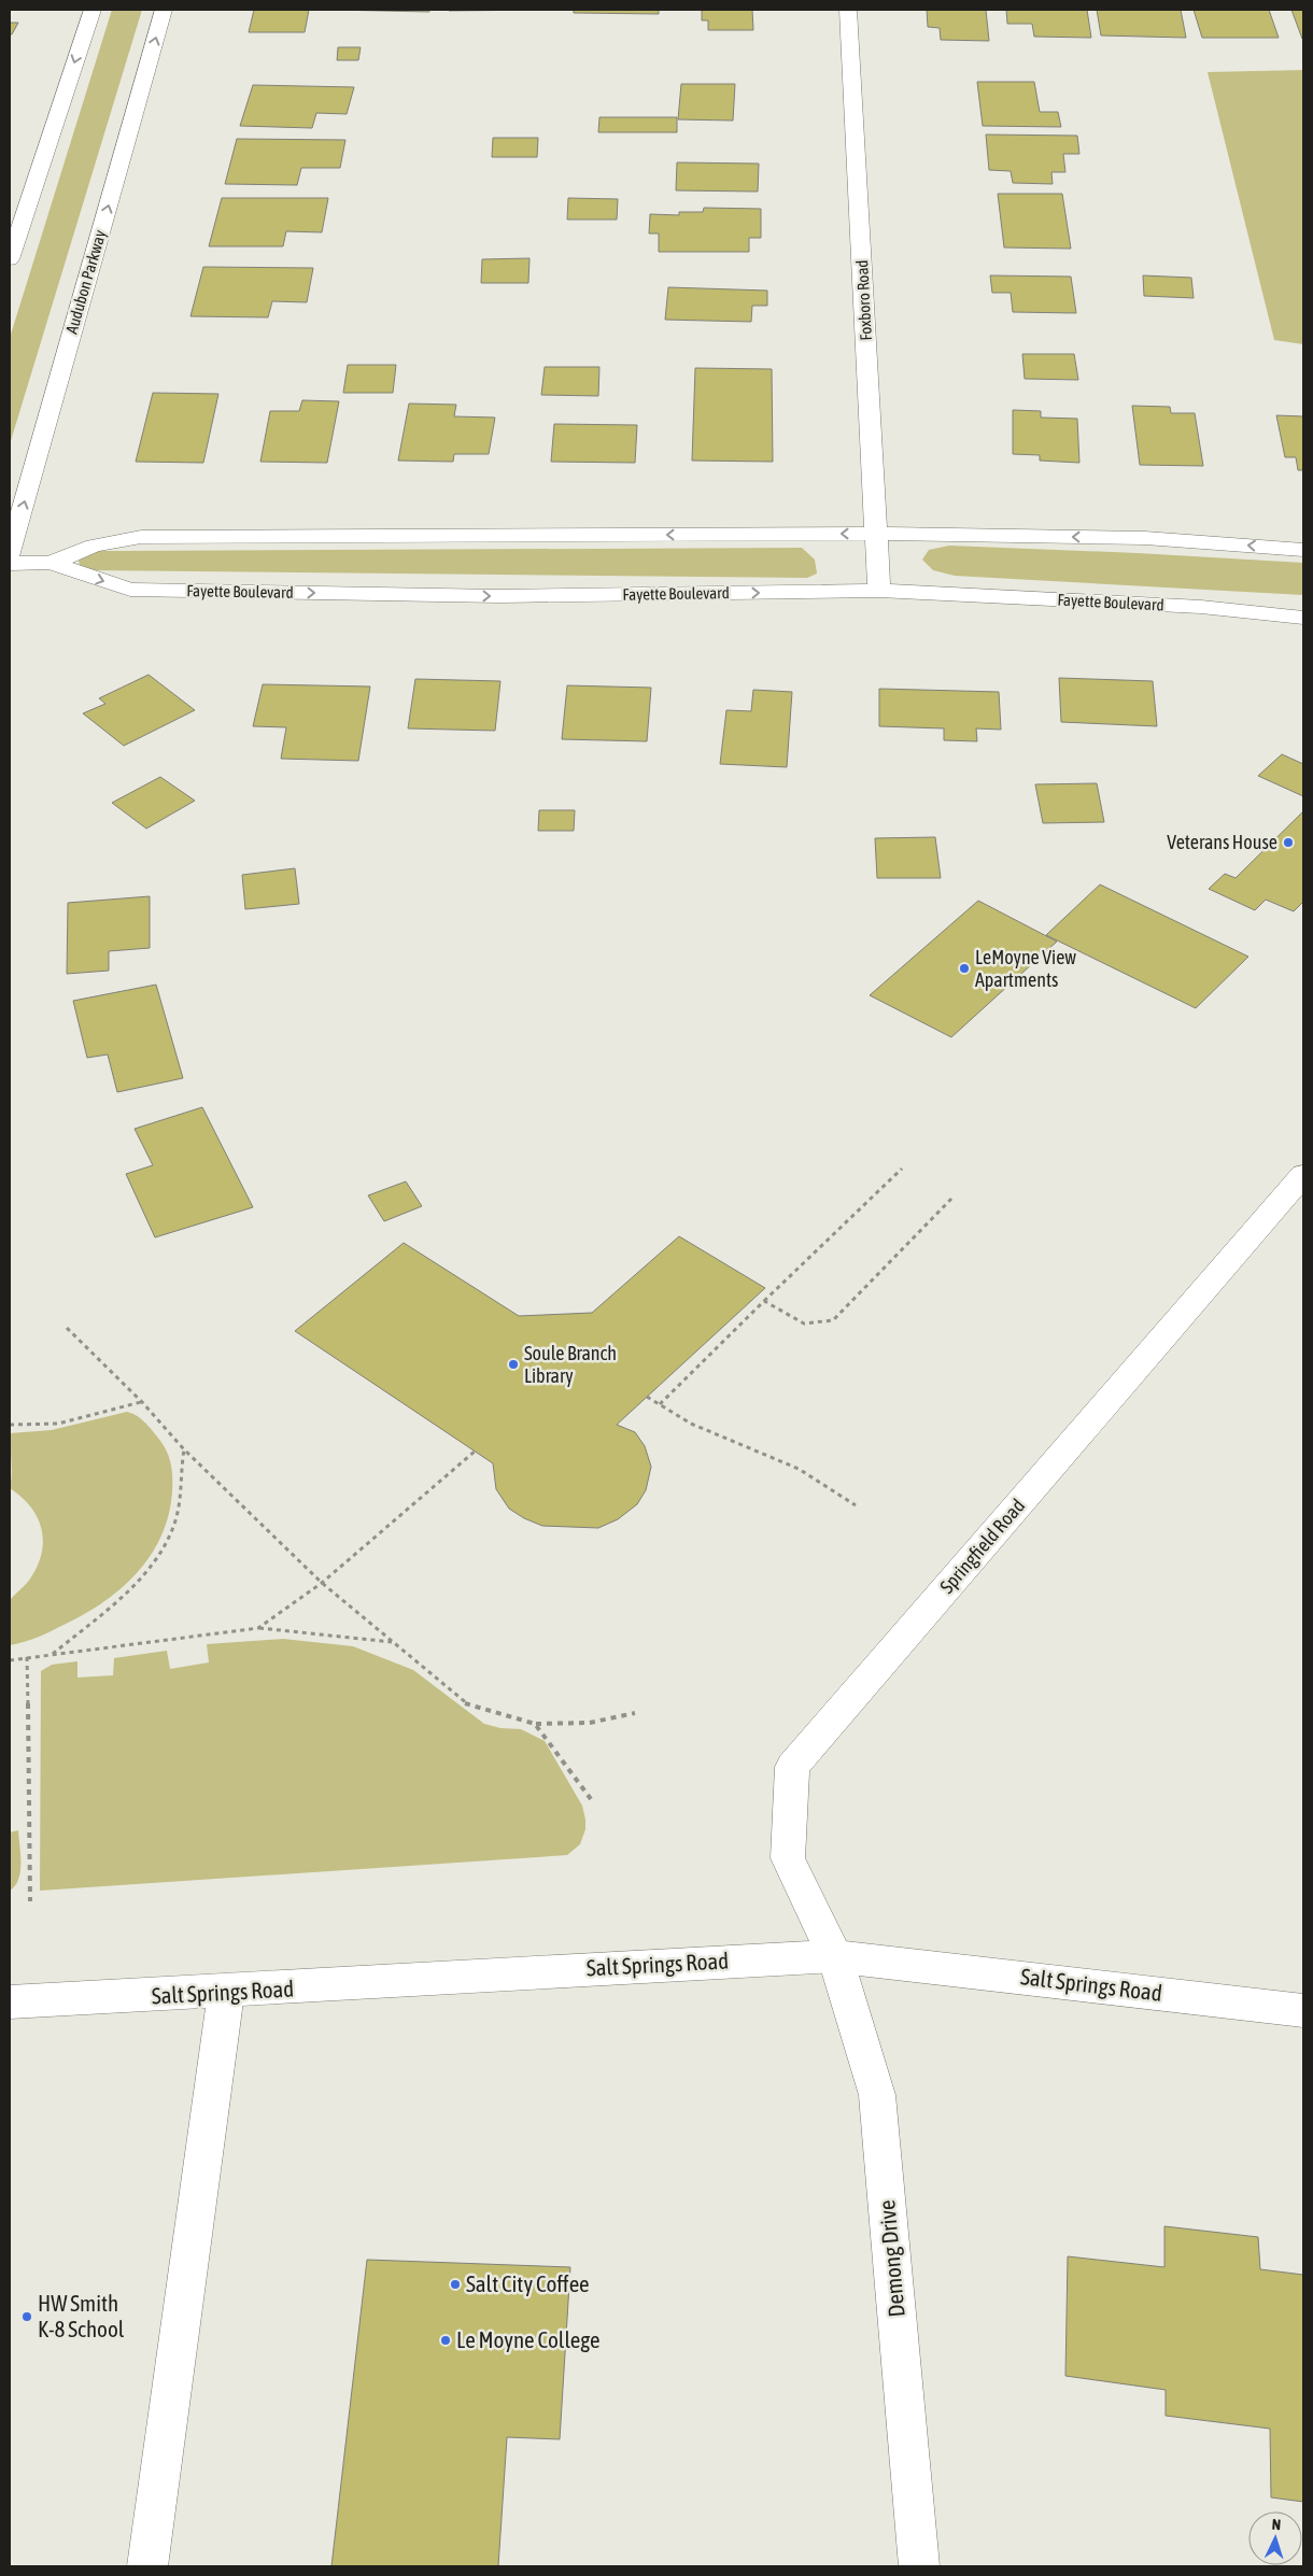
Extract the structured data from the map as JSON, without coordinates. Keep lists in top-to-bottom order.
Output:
{
  "streets": {
    "street": [
      "Audubon Parkway",
      "Foxboro Road",
      "Fayette Boulevard",
      "Springfield Road",
      "Salt Springs Road",
      "Demong Drive"
    ]
  },
  "crossings": [
    ["Foxboro Road", "Fayette Boulevard"],
    ["Springfield Road", "Salt Springs Road"],
    ["Springfield Road", "Demong Drive"],
    ["Salt Springs Road", "Demong Drive"]
  ],
  "places": [
    "Veterans House",
    "LeMoyne View Apartments",
    "Soule Branch Library",
    "Salt City Coffee",
    "HW Smith K-8 School",
    "Le Moyne College"
  ],
  "north": "top"
}
